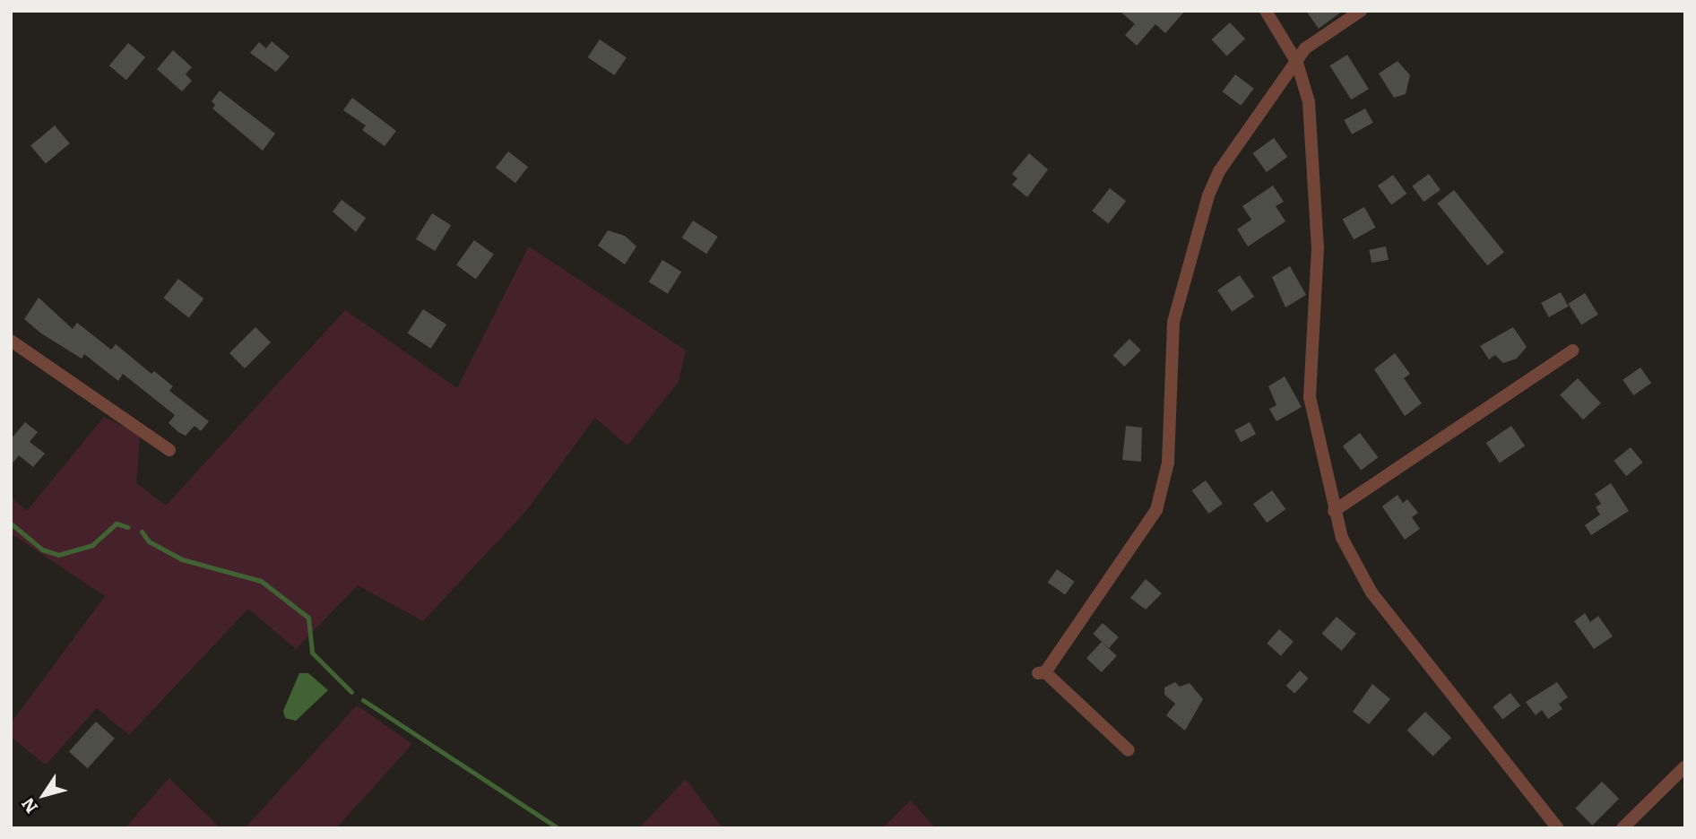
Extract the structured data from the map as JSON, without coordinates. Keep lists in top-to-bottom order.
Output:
{
  "north": "bottom left"
}
